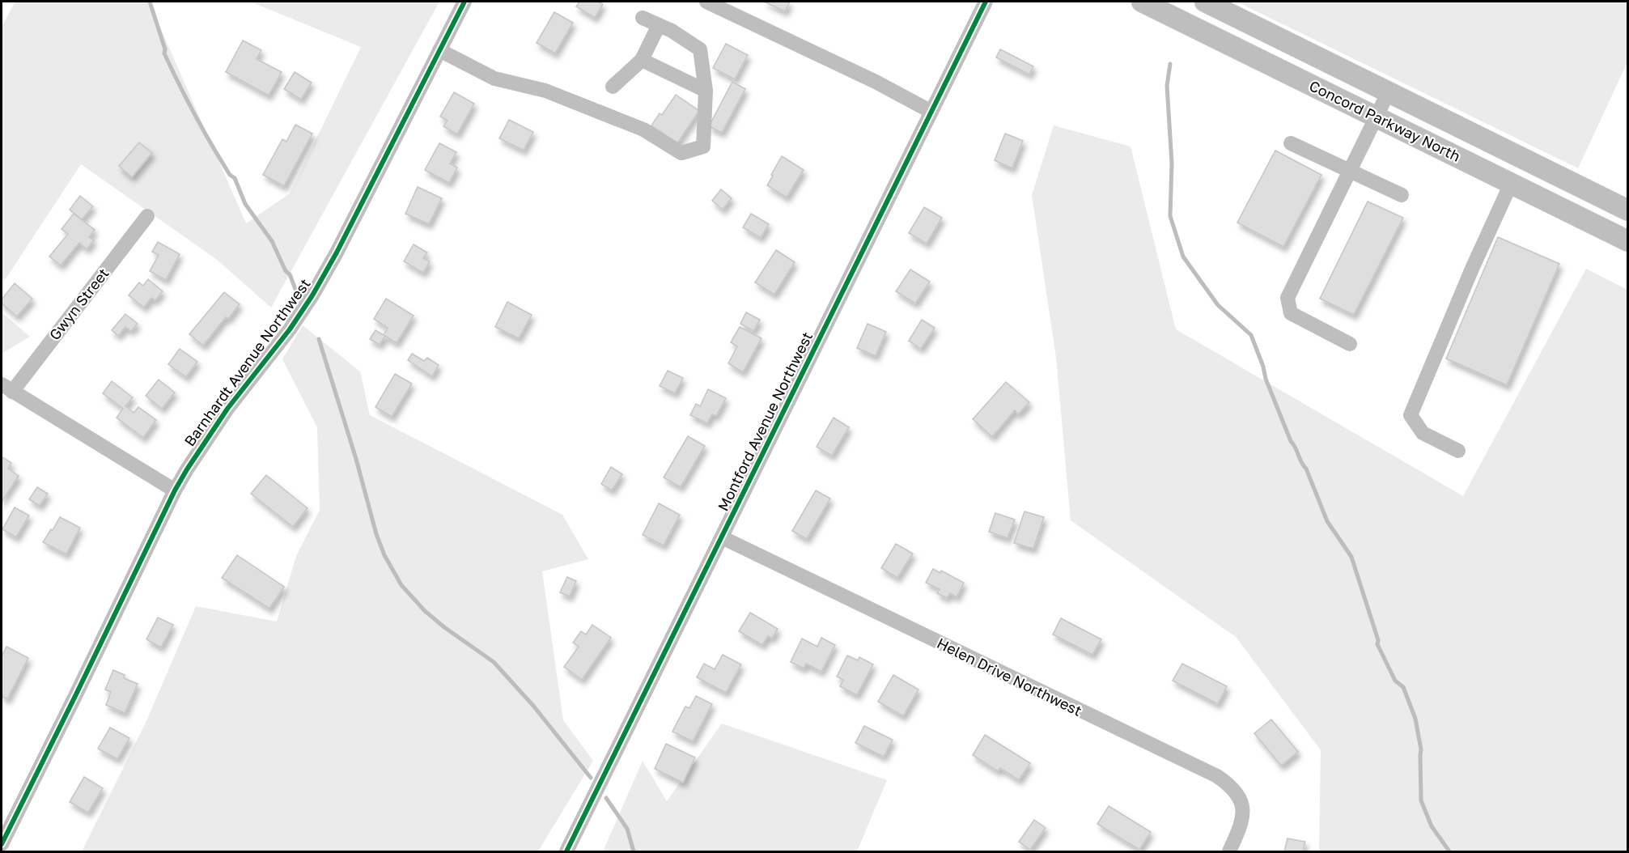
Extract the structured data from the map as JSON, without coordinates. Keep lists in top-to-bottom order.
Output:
{
  "streets": {
    "highway": ["Concord Parkway North"],
    "street": [
      "Gwyn Street",
      "Barnhardt Avenue Northwest",
      "Montford Avenue Northwest",
      "Helen Drive Northwest"
    ]
  },
  "crossings": [
    ["Montford Avenue Northwest", "Helen Drive Northwest"]
  ]
}
